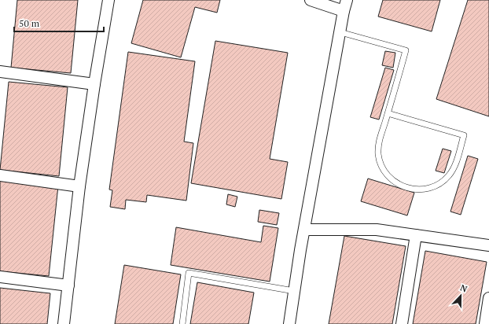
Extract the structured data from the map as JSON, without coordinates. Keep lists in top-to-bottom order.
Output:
{
  "scale_bar": "50 m",
  "north": "top"
}
